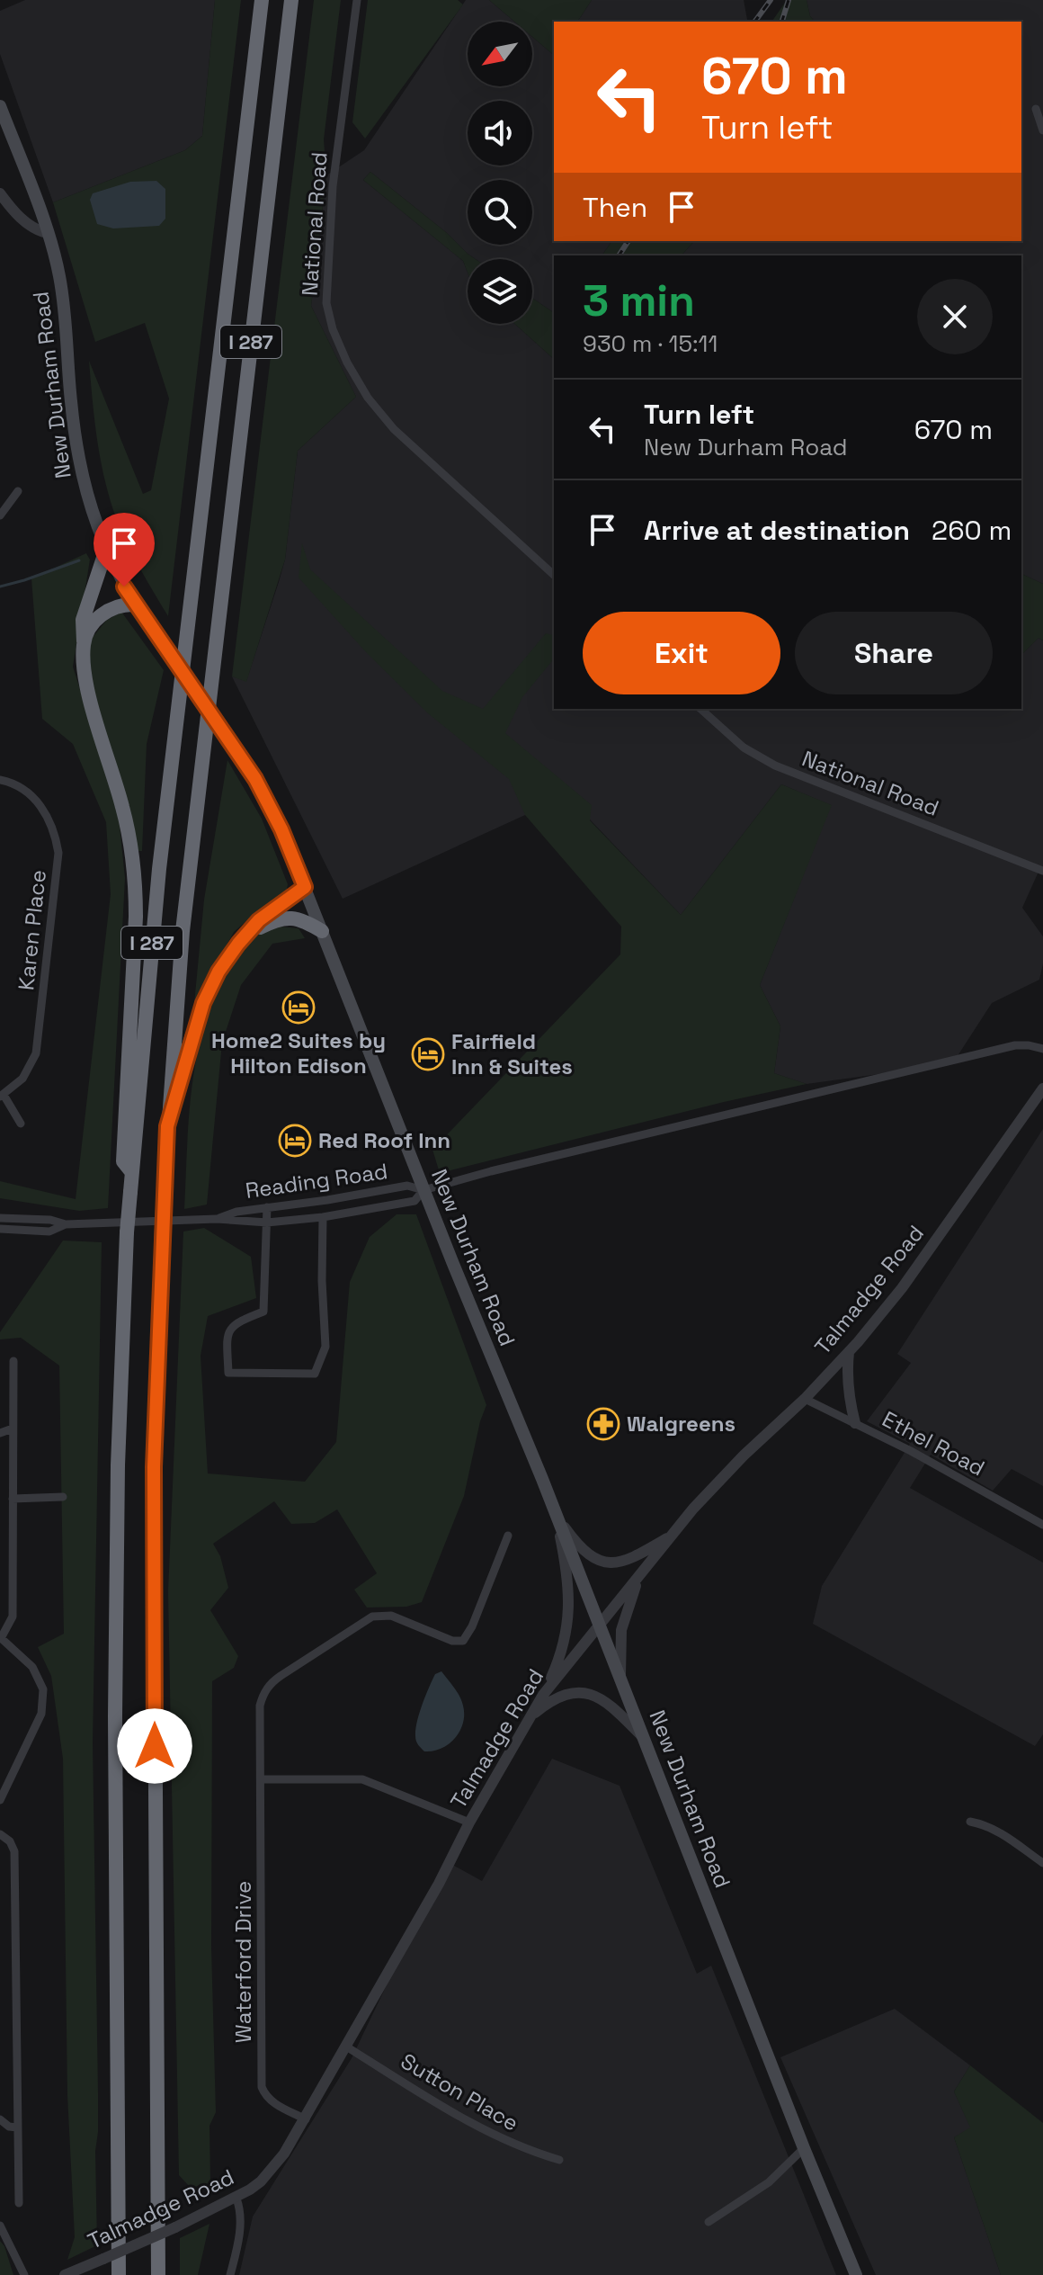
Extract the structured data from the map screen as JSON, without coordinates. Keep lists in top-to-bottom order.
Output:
{
  "streets": {
    "highway": ["I 287"],
    "main road": ["New Durham Road"],
    "street": [
      "National Road",
      "Karen Place",
      "Reading Road",
      "Talmadge Road",
      "Ethel Road",
      "Waterford Drive",
      "Sutton Place"
    ]
  },
  "crossings": [
    ["New Durham Road", "Reading Road"],
    ["New Durham Road", "Talmadge Road"],
    ["Talmadge Road", "Ethel Road"],
    ["Talmadge Road", "Waterford Drive"],
    ["Talmadge Road", "Sutton Place"]
  ],
  "places": {
    "hotel": ["Home2 Suites by Hilton Edison", "Fairfield Inn & Suites", "Red Roof Inn"],
    "pharmacy": ["Walgreens"]
  },
  "north": "bottom left",
  "page": {
    "turn": ["670 m", "Turn left"],
    "then": "Then",
    "heading": ["3 min", "930 m · 15:11"],
    "list": [
      {
        "name": "Turn left",
        "note": "New Durham Road",
        "value": "670 m"
      },
      {
        "name": "Arrive at destination",
        "value": "260 m"
      }
    ],
    "buttons": ["Exit", "Share"]
  }
}
